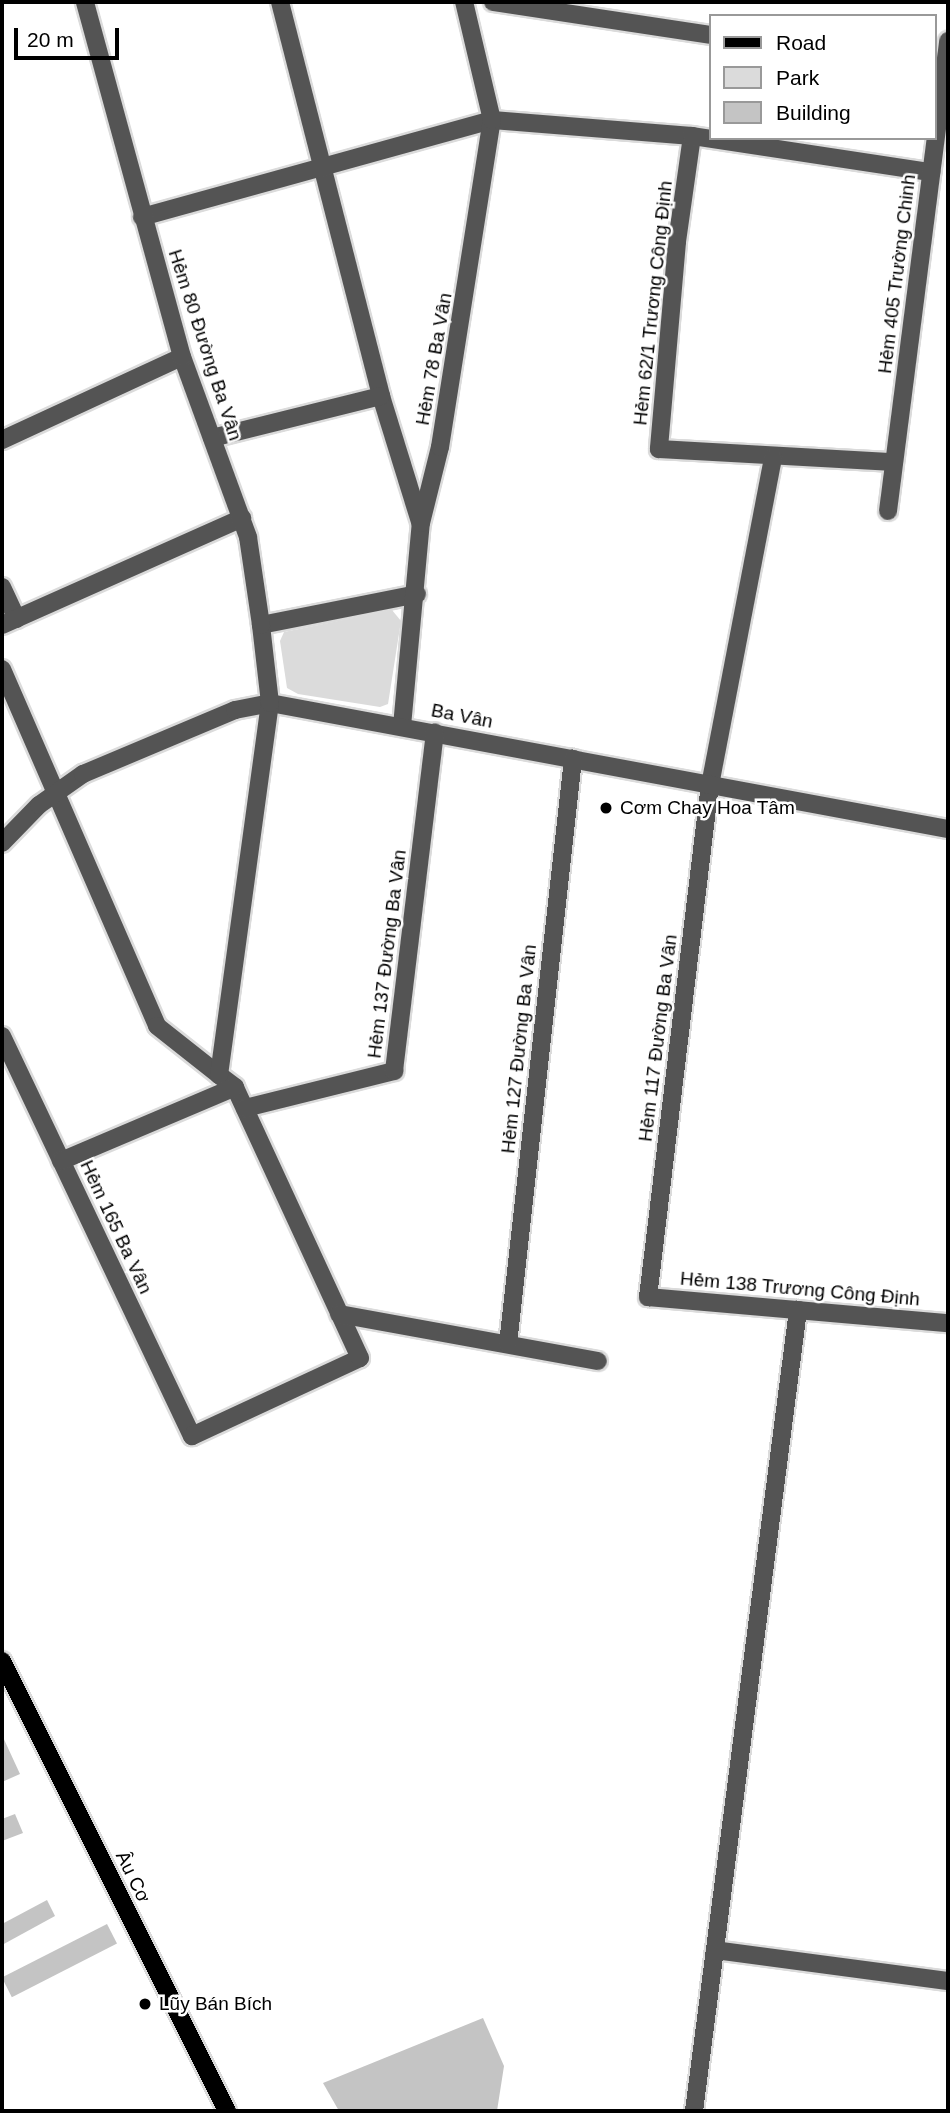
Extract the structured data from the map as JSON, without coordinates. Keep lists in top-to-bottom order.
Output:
{
  "streets": {
    "main road": ["Âu Cơ"],
    "street": [
      "Hẻm 405 Trường Chinh",
      "Hẻm 62/1 Trương Công Định",
      "Hẻm 80 Đường Ba Vân",
      "Hẻm 78 Ba Vân",
      "Ba Vân",
      "Hẻm 137 Đường Ba Vân",
      "Hẻm 117 Đường Ba Vân",
      "Hẻm 127 Đường Ba Vân",
      "Hẻm 165 Ba Vân",
      "Hẻm 138 Trương Công Định"
    ]
  },
  "crossings": [
    ["Hẻm 405 Trường Chinh", "Hẻm 62/1 Trương Công Định"],
    ["Hẻm 62/1 Trương Công Định", "Hẻm 117 Đường Ba Vân"],
    ["Hẻm 80 Đường Ba Vân", "Ba Vân"],
    ["Hẻm 78 Ba Vân", "Ba Vân"],
    ["Ba Vân", "Hẻm 137 Đường Ba Vân"],
    ["Ba Vân", "Hẻm 117 Đường Ba Vân"],
    ["Ba Vân", "Hẻm 127 Đường Ba Vân"],
    ["Hẻm 117 Đường Ba Vân", "Hẻm 138 Trương Công Định"]
  ],
  "places": ["Cơm Chay Hoa Tâm", "Lũy Bán Bích"],
  "legend": ["Road", "Park", "Building"],
  "scale_bar": "20 m"
}
